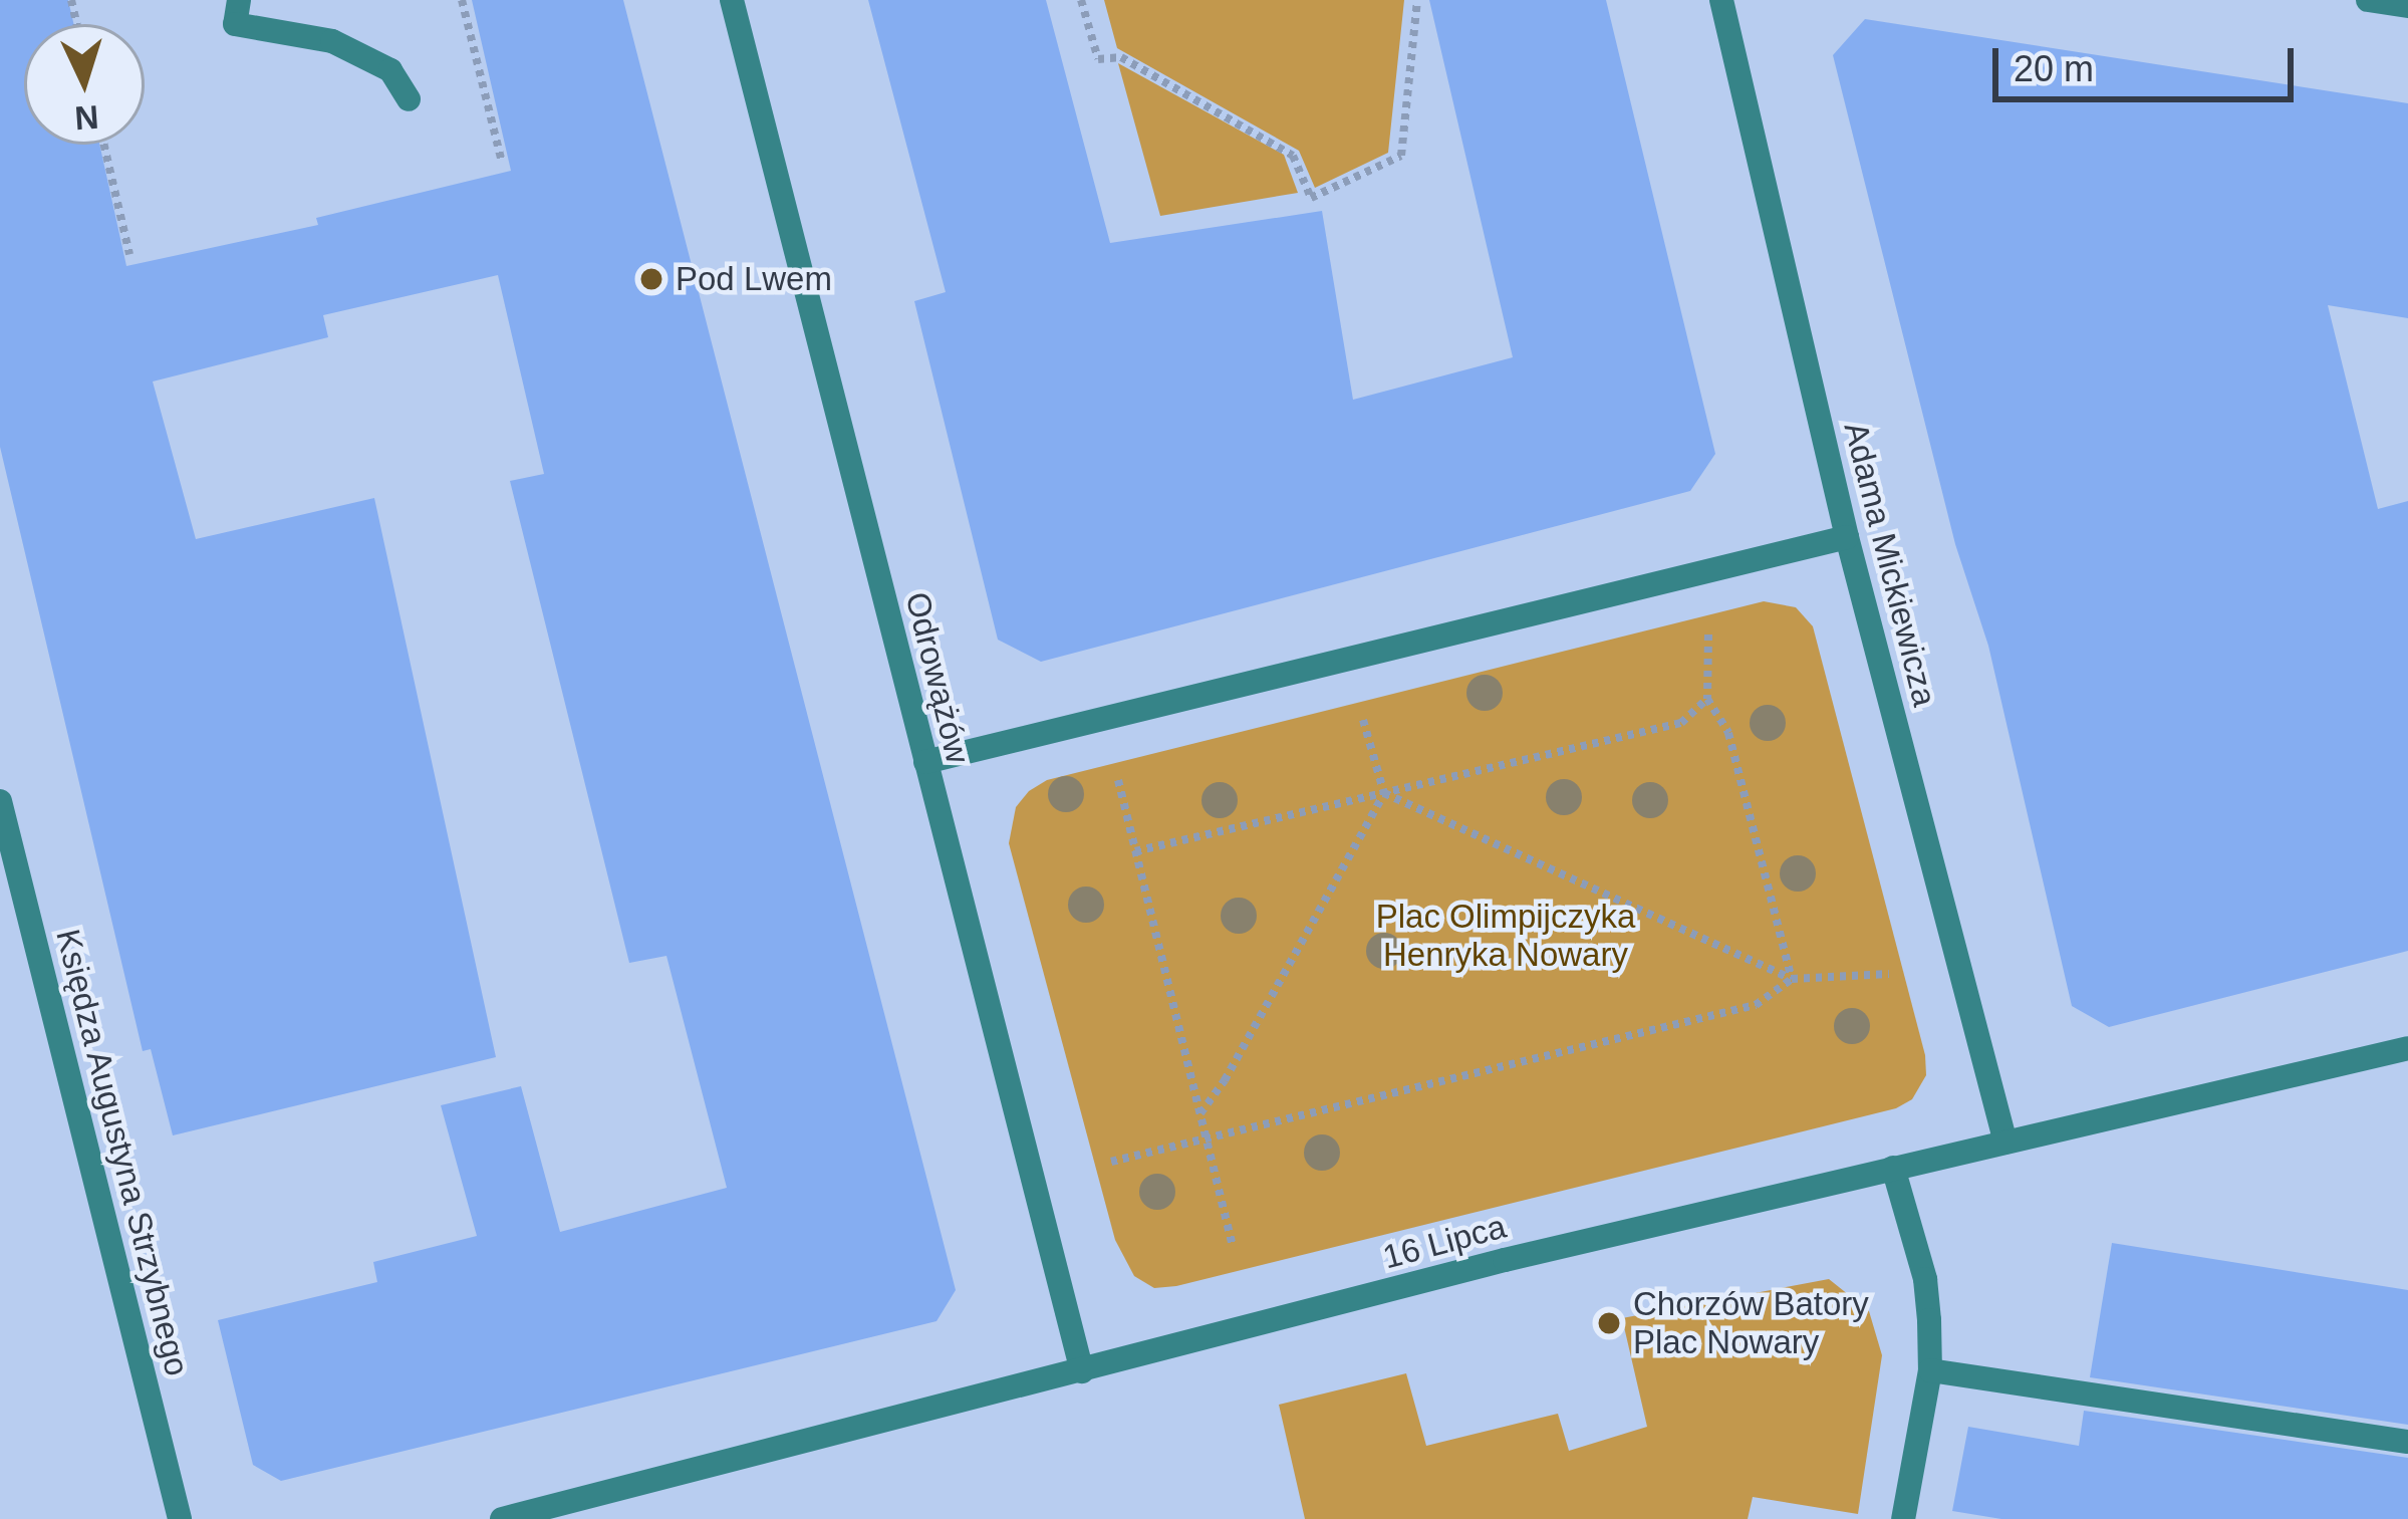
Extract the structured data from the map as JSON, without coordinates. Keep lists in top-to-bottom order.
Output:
{
  "streets": {
    "street": [
      "Adama Mickiewicza",
      "Odrowążów",
      "Księdza Augustyna Strzybnego",
      "16 Lipca"
    ]
  },
  "crossings": [
    ["Adama Mickiewicza", "16 Lipca"],
    ["Odrowążów", "16 Lipca"]
  ],
  "parks": ["Plac Olimpijczyka Henryka Nowary"],
  "places": ["Pod Lwem", "Chorzów Batory Plac Nowary"],
  "scale_bar": "20 m",
  "north": "bottom"
}
